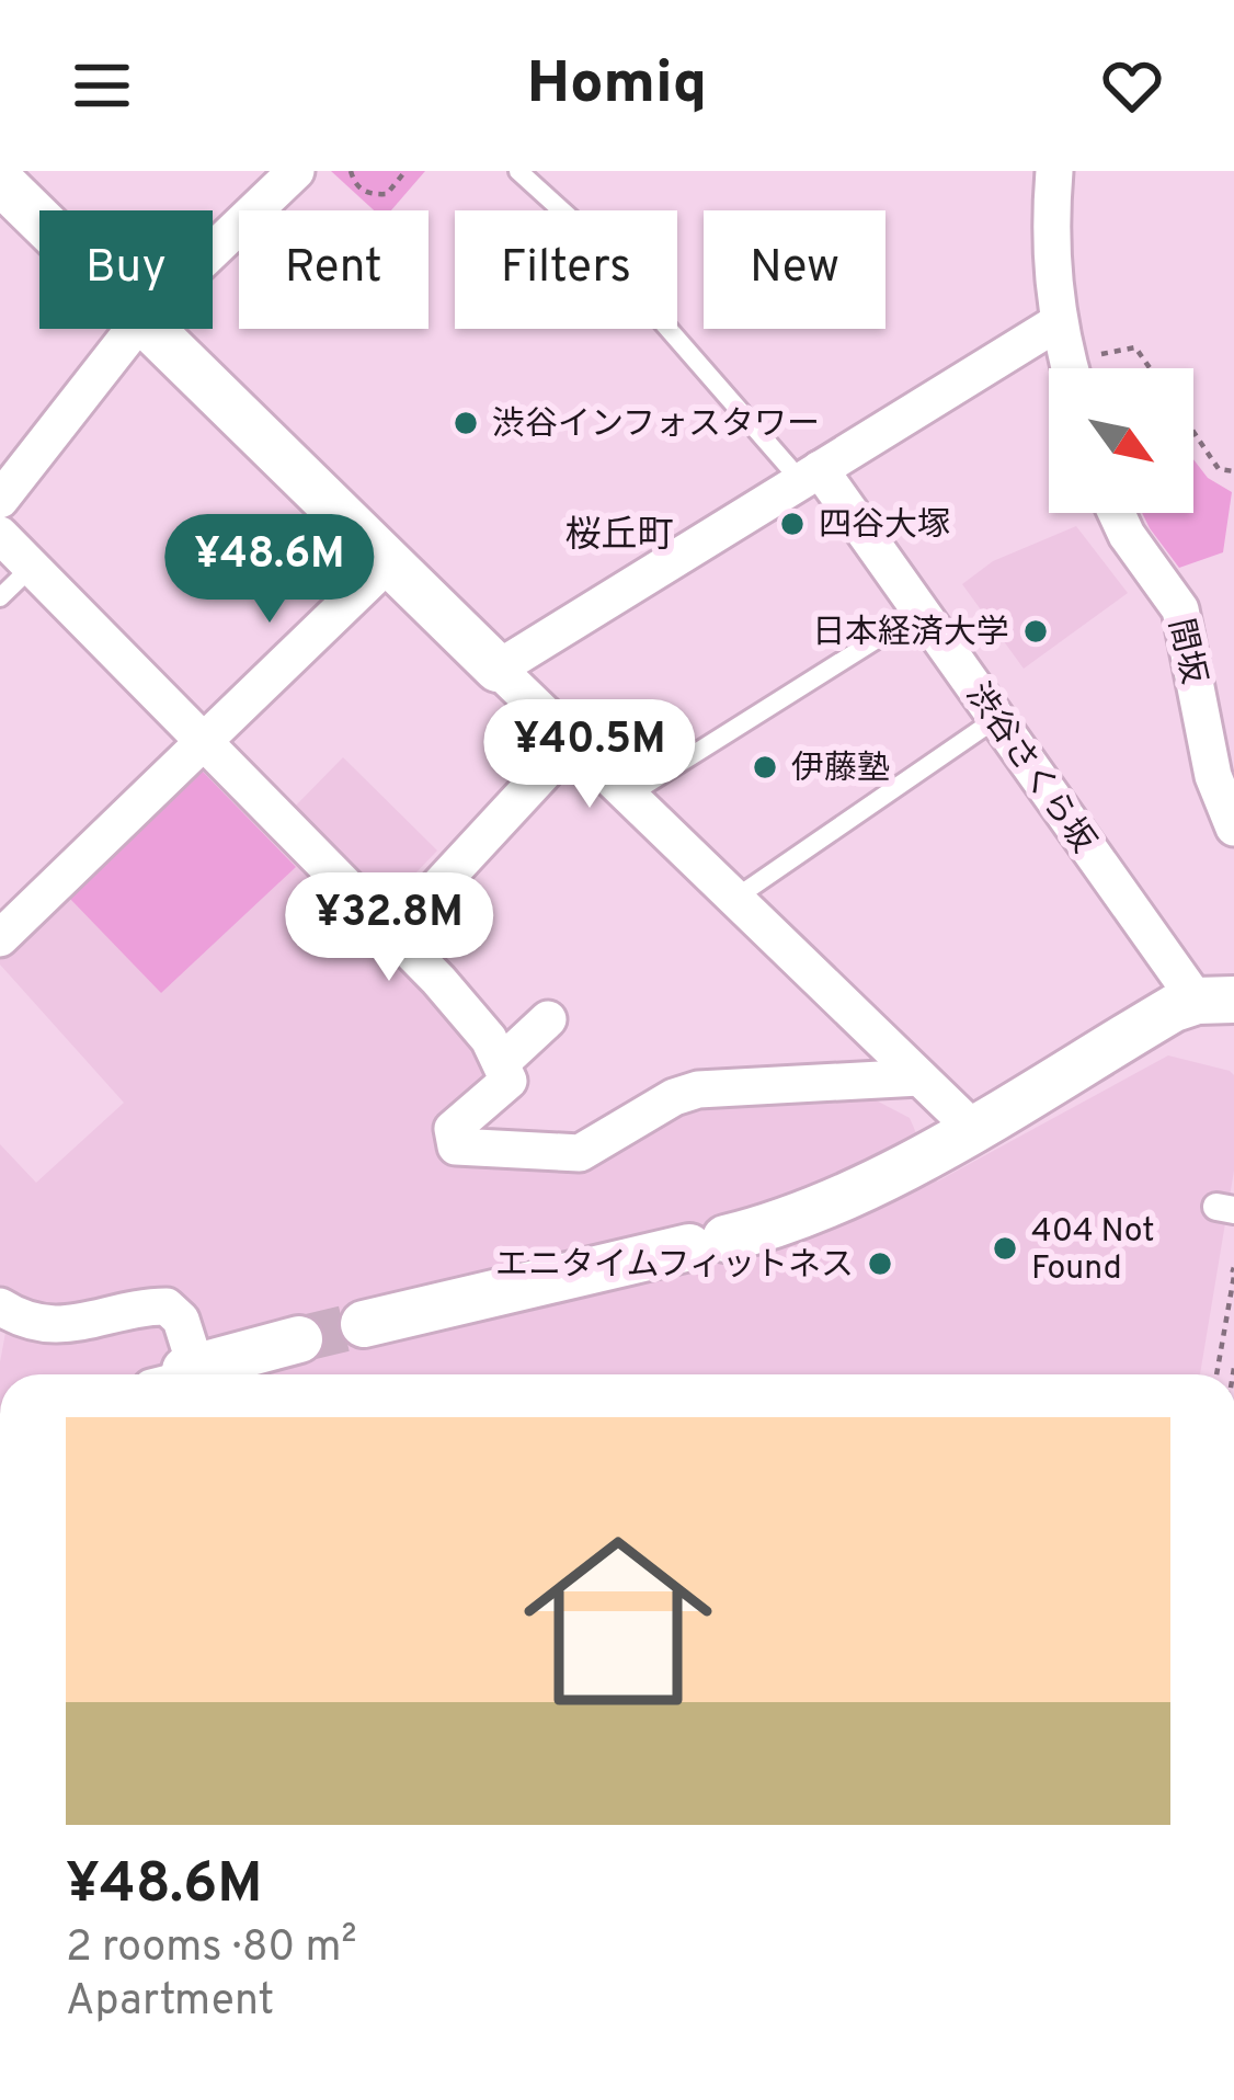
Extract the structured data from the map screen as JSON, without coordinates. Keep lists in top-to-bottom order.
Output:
{
  "streets": {
    "street": ["間坂", "渋谷さくら坂"]
  },
  "districts": ["桜丘町"],
  "places": [
    "渋谷インフォスタワー",
    "四谷大塚",
    "日本経済大学",
    "伊藤塾",
    "404 Not Found",
    "エニタイムフィットネス"
  ],
  "north": "bottom right",
  "page": {
    "header": "Homiq",
    "chip": [
      "Buy",
      "Rent",
      "Filters",
      "New"
    ],
    "price": ["¥48.6M", "¥40.5M", "¥32.8M"],
    "list": [
      {
        "name": "¥48.6M",
        "note": "2 rooms · 80 m² · Apartment"
      }
    ]
  }
}
